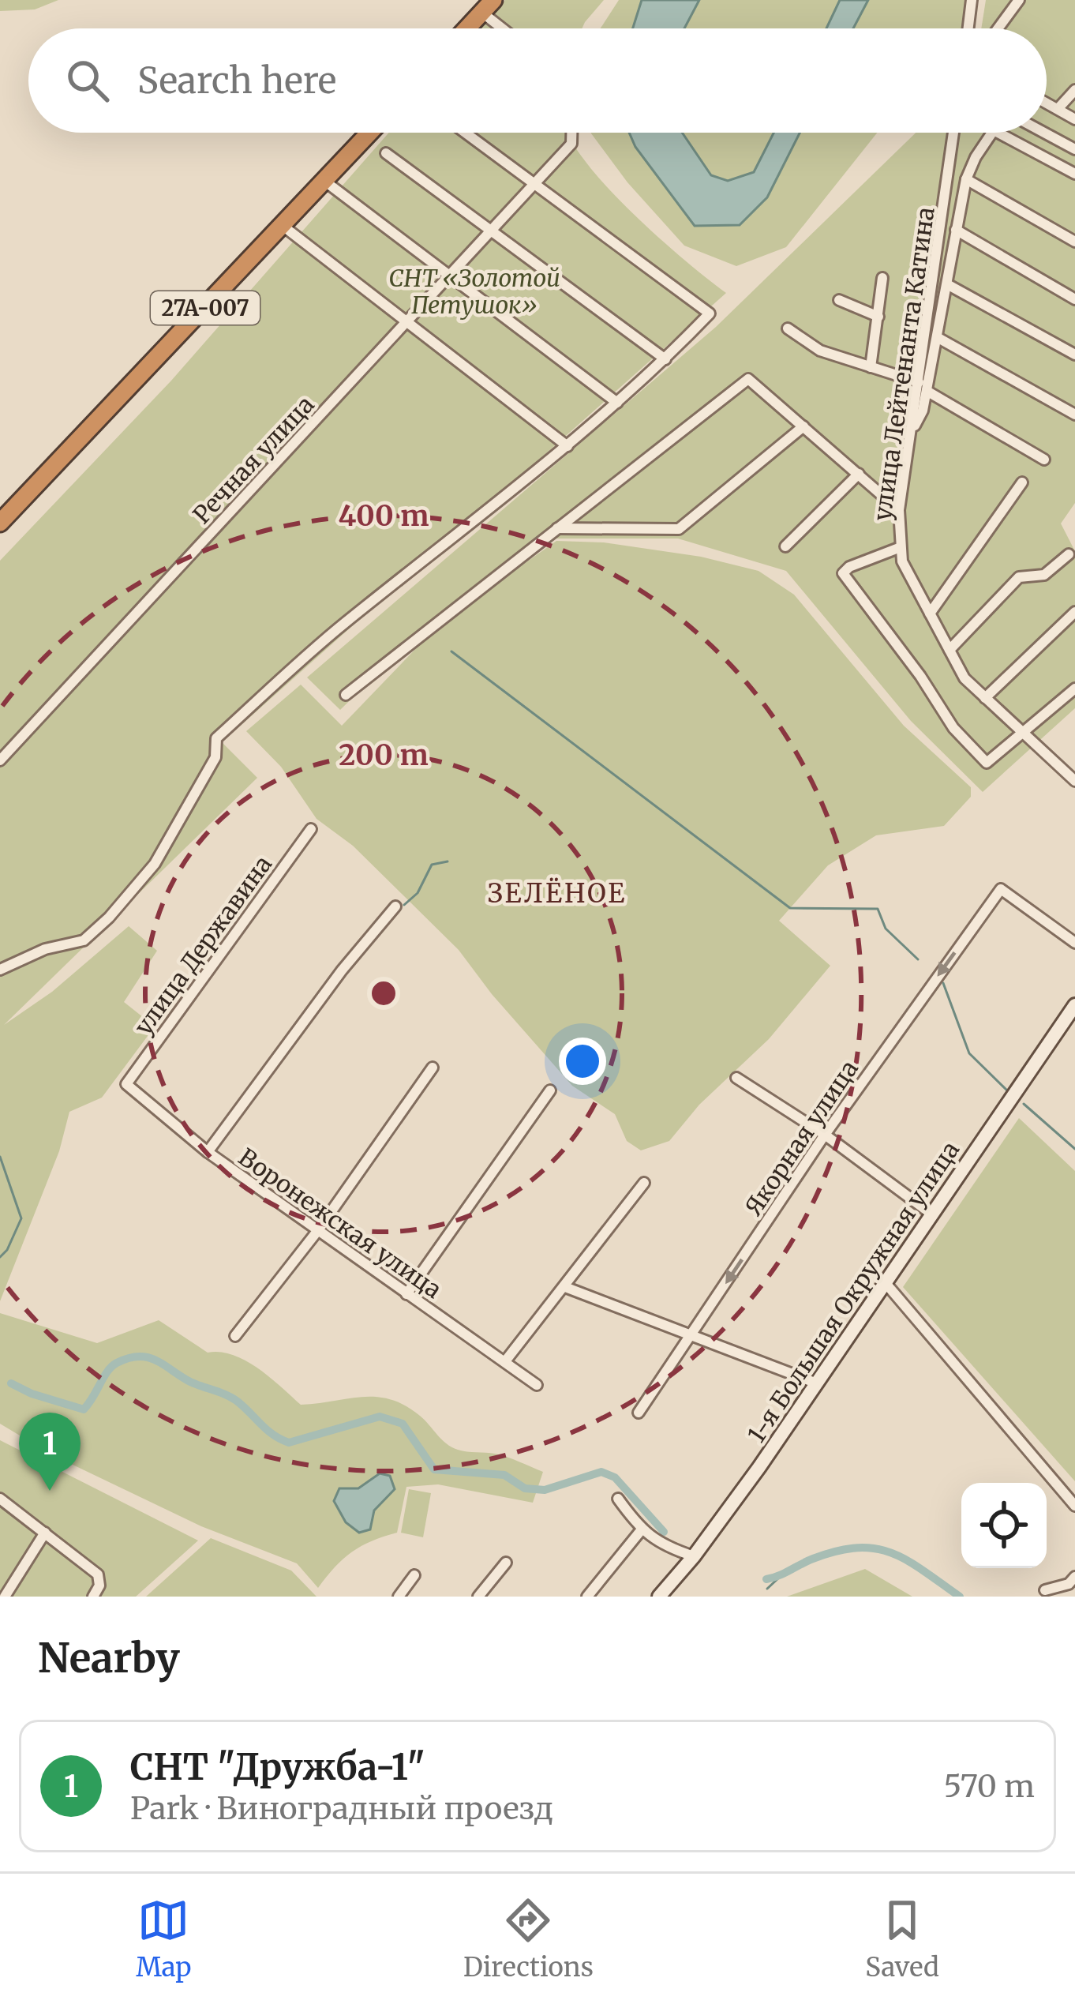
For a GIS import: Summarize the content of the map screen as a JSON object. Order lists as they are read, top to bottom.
{
  "streets": {
    "highway": ["27А-007"],
    "street": [
      "улица Лейтенанта Катина",
      "Речная улица",
      "улица Державина",
      "Якорная улица",
      "Воронежская улица",
      "1-я Большая Окружная улица"
    ]
  },
  "crossings": [
    ["улица Державина", "Воронежская улица"]
  ],
  "one_way": ["Якорная улица"],
  "districts": ["ЗЕЛЁНОЕ"],
  "parks": ["СНТ «Золотой Петушок»"],
  "page": {
    "search": "Search here",
    "pins": "1",
    "heading": "Nearby",
    "list": [
      {
        "mark": "1",
        "name": "СНТ \"Дружба-1\"",
        "note": "Park · Виноградный проезд",
        "value": "570 m"
      }
    ],
    "nav": ["Map", "Directions", "Saved"]
  },
  "rings": ["400 m", "200 m"]
}
